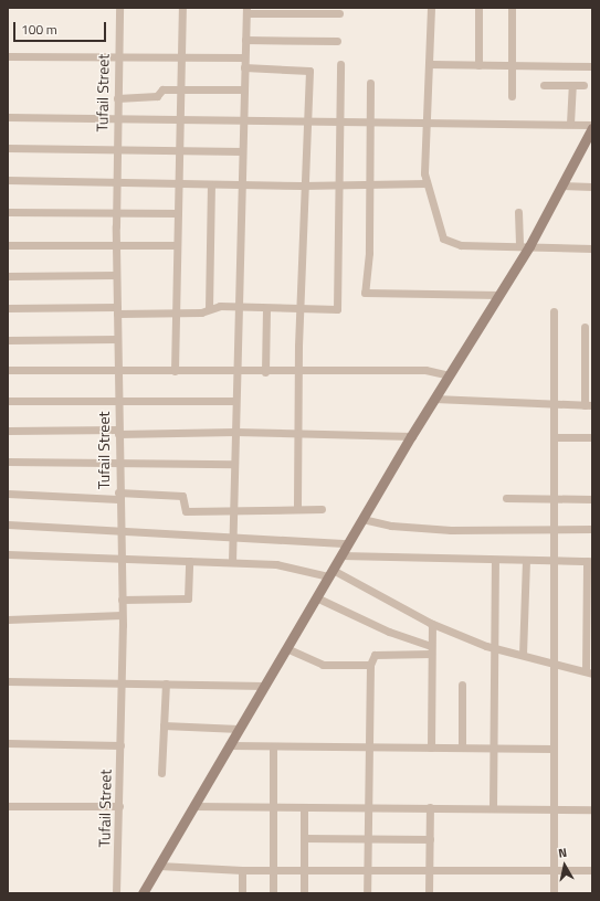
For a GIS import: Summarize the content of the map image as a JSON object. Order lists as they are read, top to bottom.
{
  "streets": {
    "street": ["Tufail Street"]
  },
  "scale_bar": "100 m",
  "north": "top"
}
